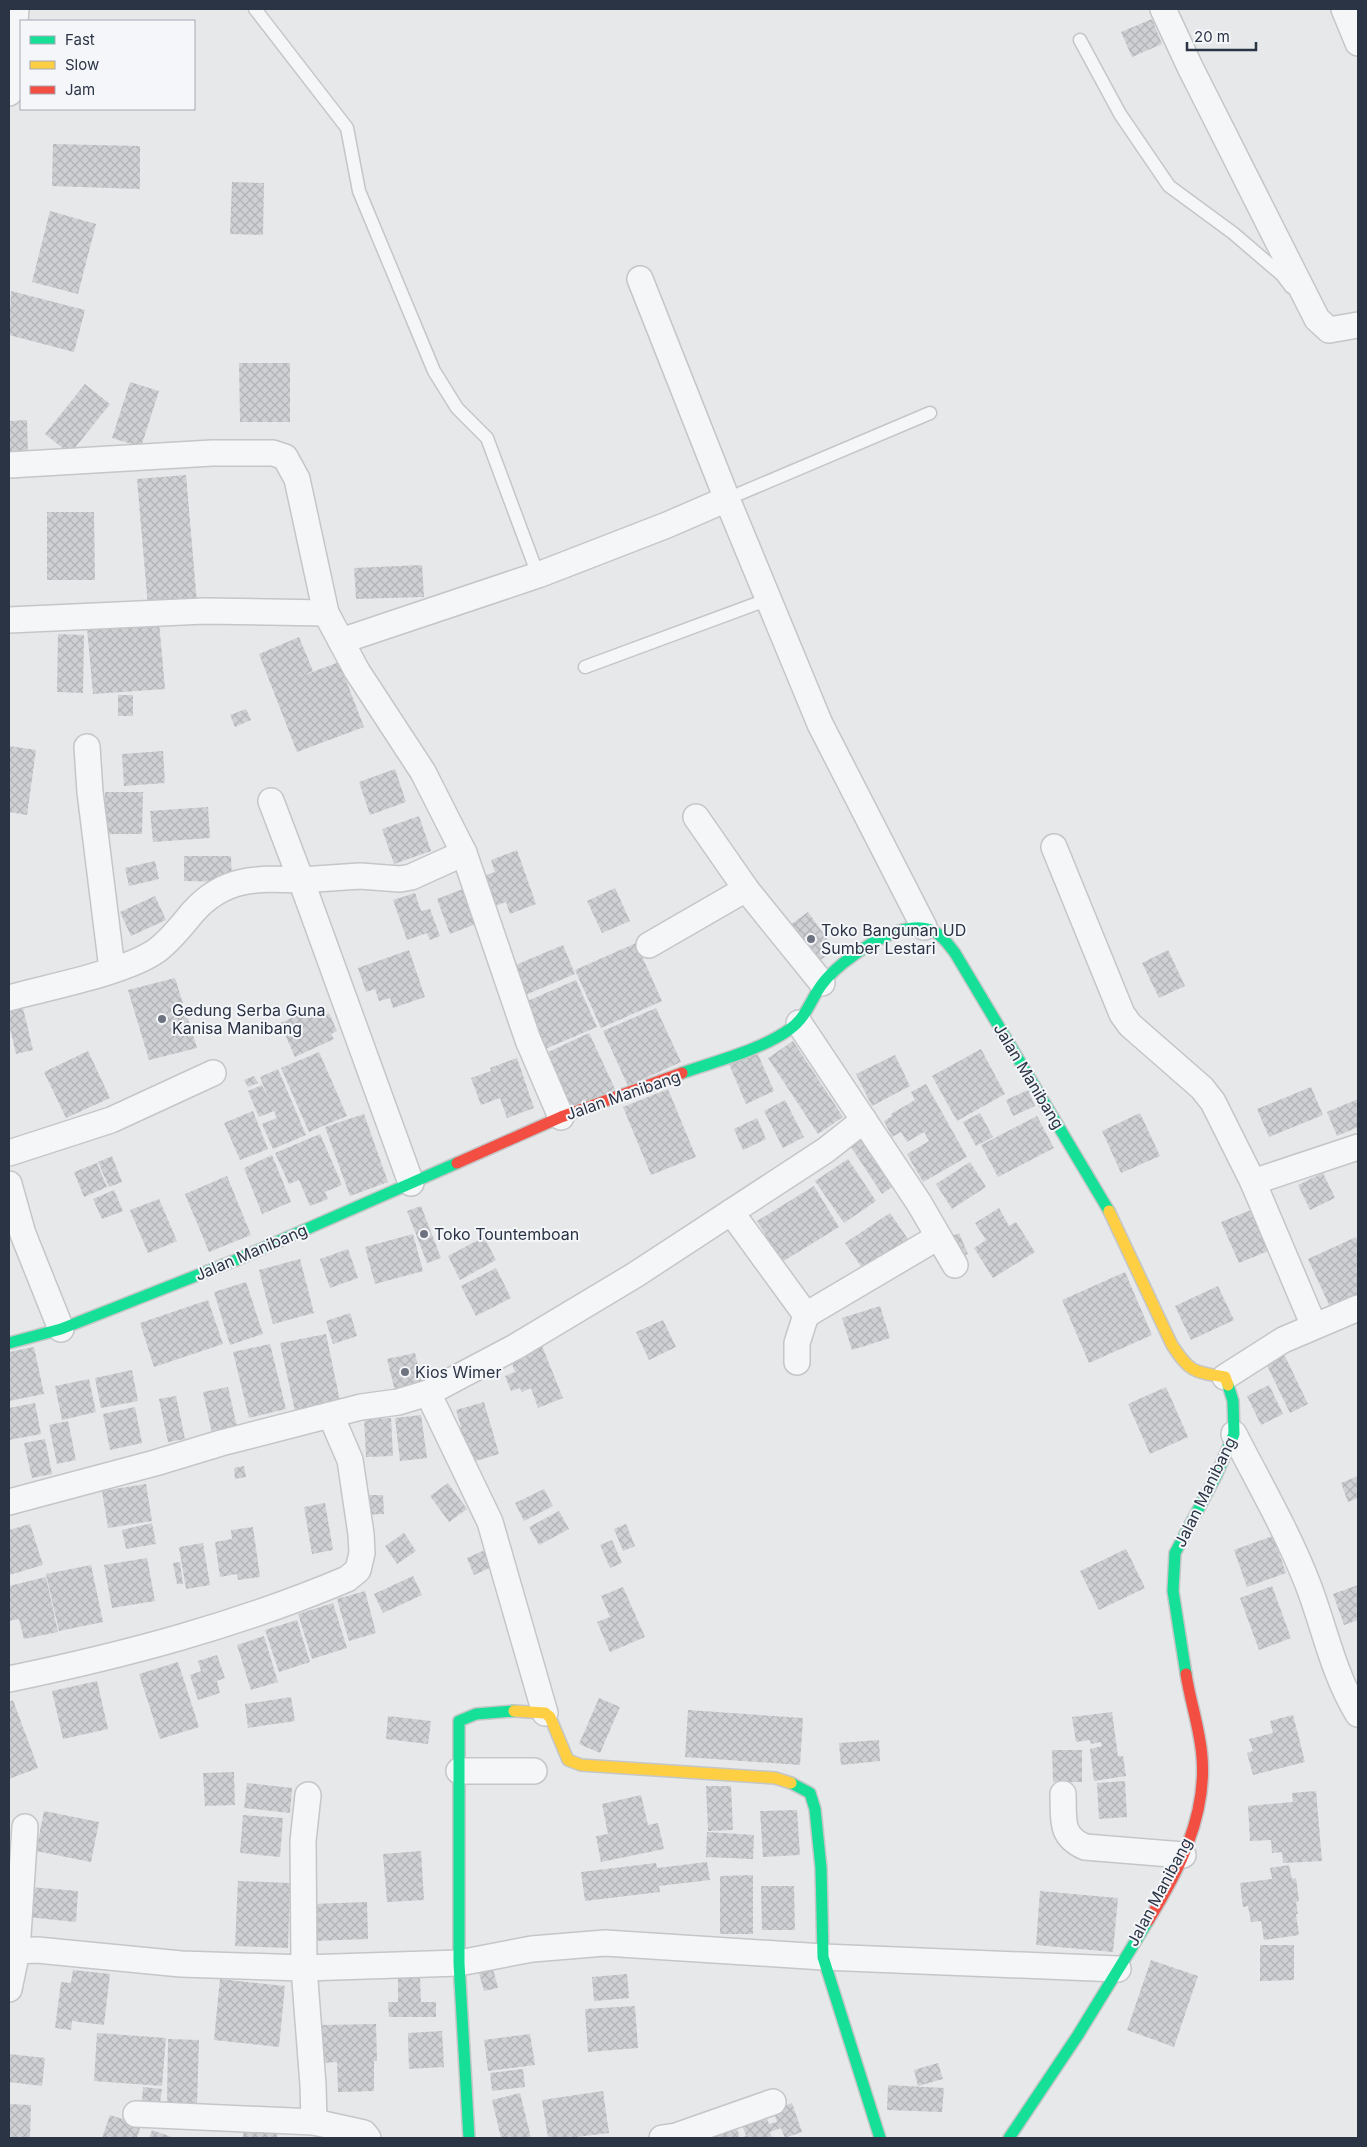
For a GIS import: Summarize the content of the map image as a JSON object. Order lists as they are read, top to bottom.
{
  "streets": {
    "street": ["Jalan Manibang"]
  },
  "places": [
    "Toko Bangunan UD Sumber Lestari",
    "Gedung Serba Guna Kanisa Manibang",
    "Toko Tountemboan",
    "Kios Wimer"
  ],
  "legend": ["Fast", "Slow", "Jam"],
  "scale_bar": "20 m"
}
